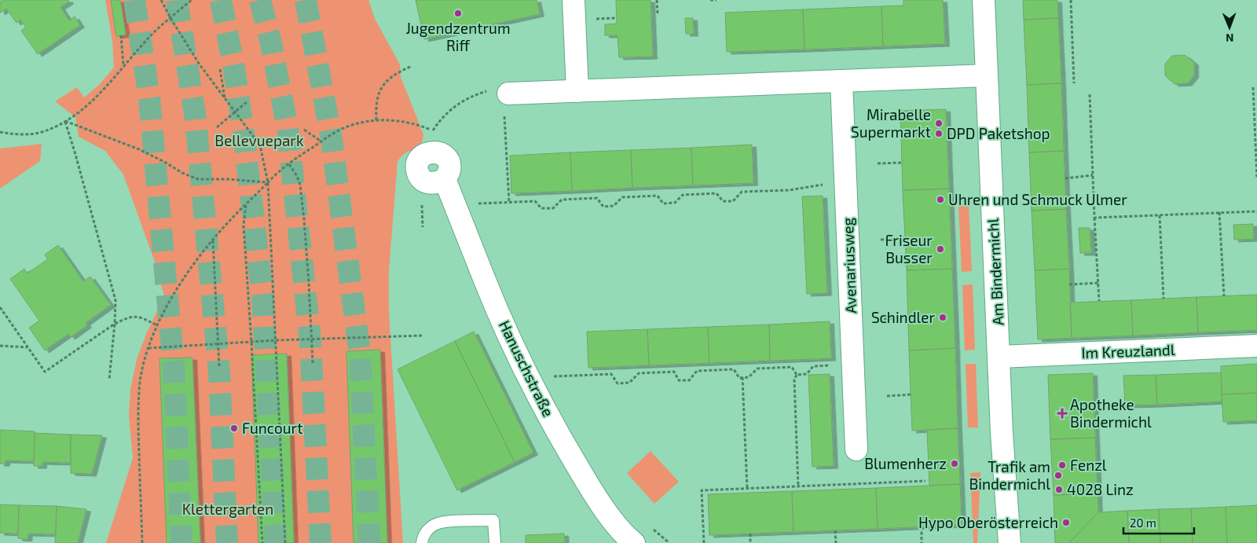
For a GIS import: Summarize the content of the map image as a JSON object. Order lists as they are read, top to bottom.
{
  "streets": {
    "street": [
      "Avenariusweg",
      "Am Bindermichl",
      "Im Kreuzlandl",
      "Hanuschstraße"
    ]
  },
  "crossings": [
    ["Am Bindermichl", "Im Kreuzlandl"]
  ],
  "parks": ["Bellevuepark", "Klettergarten"],
  "places": {
    "other": [
      "Jugendzentrum Riff",
      "Mirabelle Supermarkt",
      "DPD Paketshop",
      "Uhren und Schmuck Ulmer",
      "Friseur Busser",
      "Schindler",
      "Funcourt",
      "Blumenherz",
      "Fenzl",
      "Trafik am Bindermichl",
      "4028 Linz",
      "Hypo Oberösterreich"
    ],
    "health": ["Apotheke Bindermichl"]
  },
  "scale_bar": "20 m",
  "north": "bottom"
}
